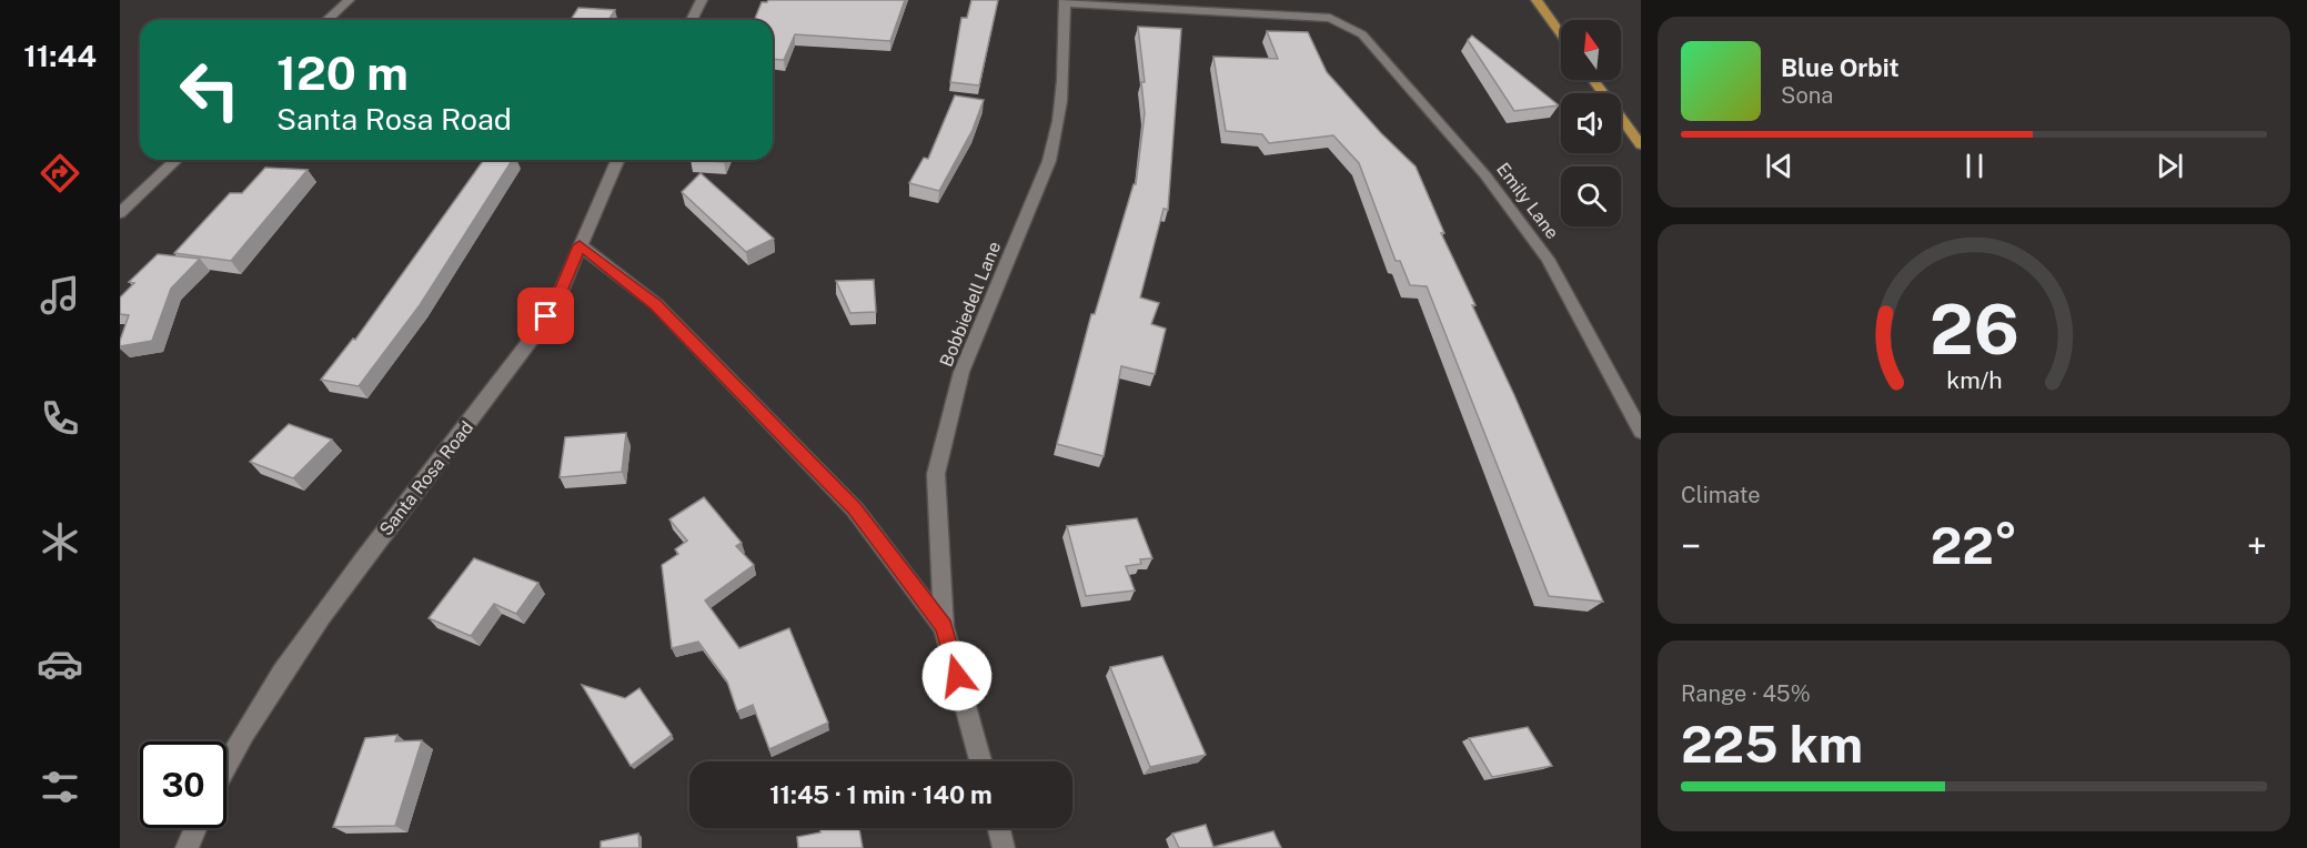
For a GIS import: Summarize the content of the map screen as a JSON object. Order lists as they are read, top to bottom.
{
  "streets": {
    "street": ["Emily Lane", "Bobbiedell Lane", "Santa Rosa Road"]
  },
  "crossings": [
    ["Emily Lane", "Bobbiedell Lane"]
  ],
  "north": "top",
  "page": {
    "tabs": "11:44",
    "turn": ["120 m", "Santa Rosa Road"],
    "song": ["Blue Orbit", "Sona"],
    "tile": [
      "Climate",
      ["Range · 45%", "225 km"]
    ],
    "heat": ["−", "22°", "+"],
    "limit": "30",
    "trip": "11:45 · 1 min · 140 m",
    "gauge": ["26", "km/h"]
  }
}
